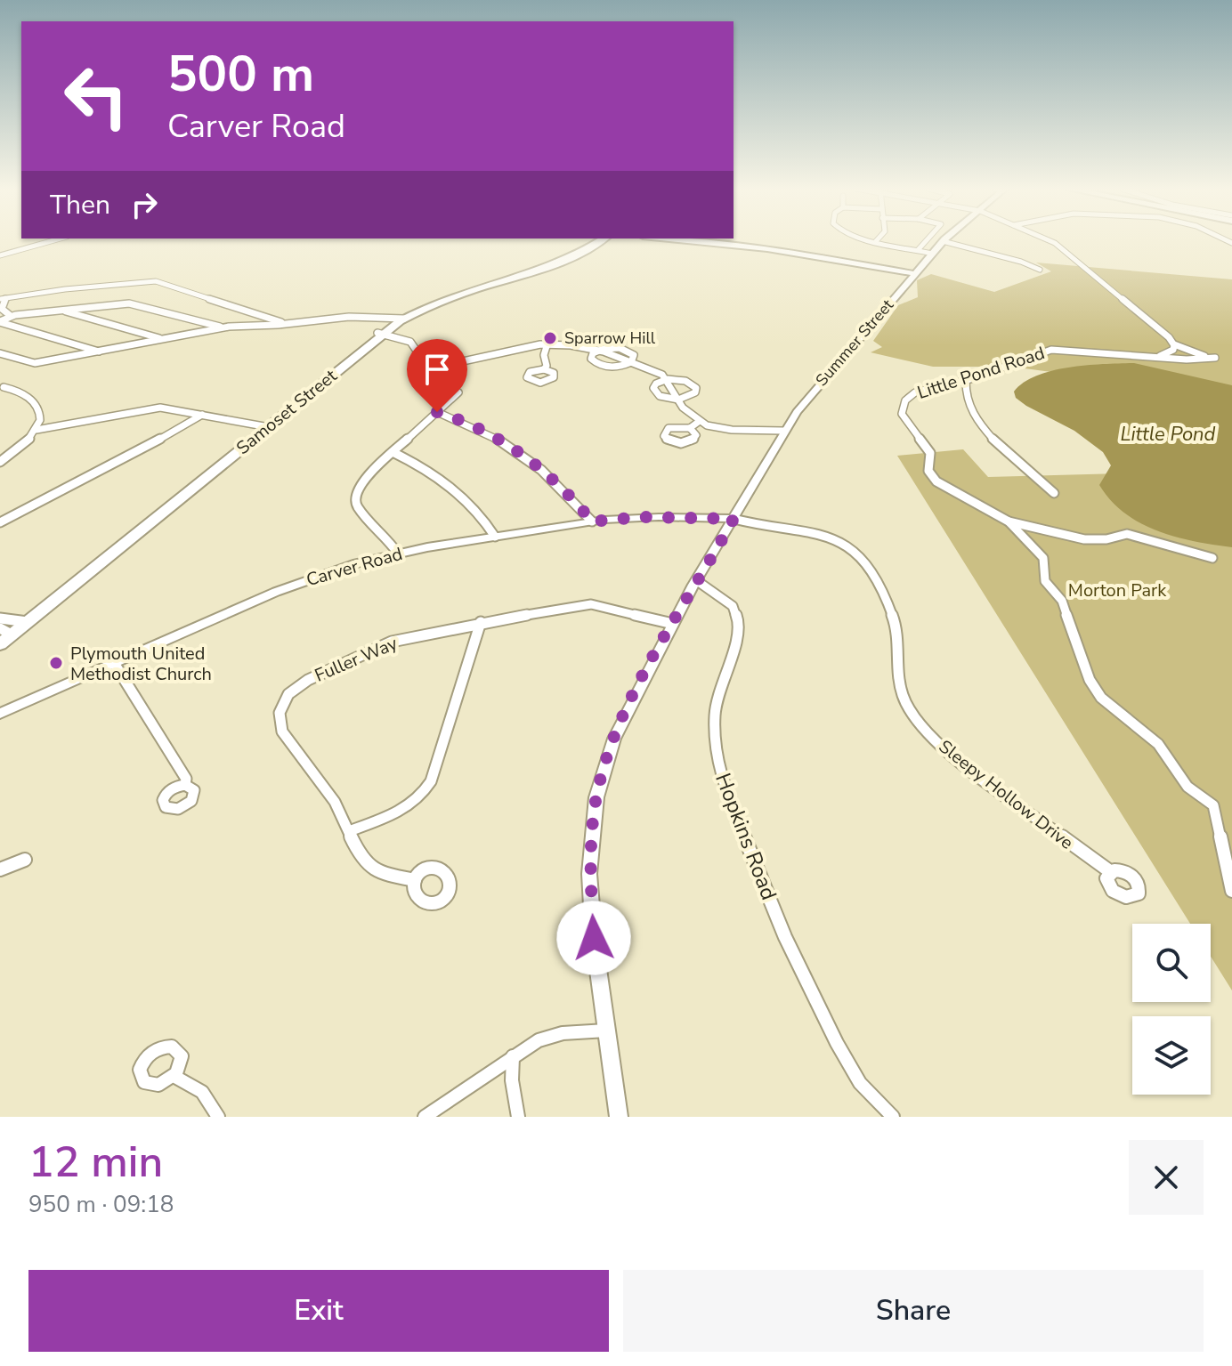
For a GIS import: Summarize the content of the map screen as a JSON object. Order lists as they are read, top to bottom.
{
  "streets": {
    "highway": ["Samoset Street"],
    "main road": ["Summer Street", "Carver Road"],
    "street": [
      "Little Pond Road",
      "Fuller Way",
      "Sleepy Hollow Drive",
      "Hopkins Road"
    ]
  },
  "crossings": [
    ["Summer Street", "Carver Road"],
    ["Summer Street", "Fuller Way"],
    ["Summer Street", "Sleepy Hollow Drive"],
    ["Summer Street", "Hopkins Road"],
    ["Carver Road", "Sleepy Hollow Drive"]
  ],
  "water": ["Little Pond"],
  "parks": ["Morton Park"],
  "places": ["Sparrow Hill", "Plymouth United Methodist Church"],
  "page": {
    "turn": ["500 m", "Carver Road"],
    "then": "Then",
    "heading": ["12 min", "950 m · 09:18"],
    "buttons": ["Exit", "Share"]
  }
}
